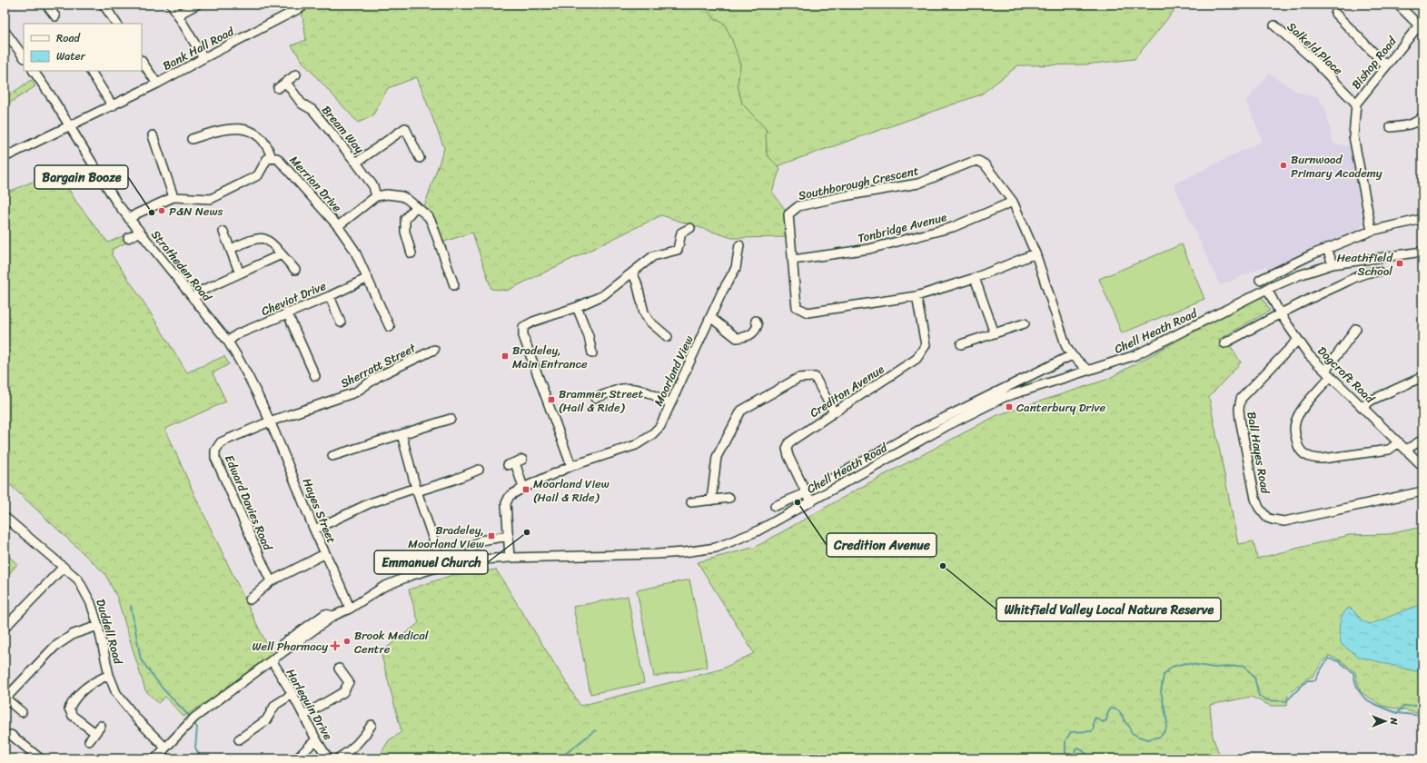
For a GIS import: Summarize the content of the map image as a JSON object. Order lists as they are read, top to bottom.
{
  "streets": {
    "street": [
      "Bank Hall Road",
      "Salkeld Place",
      "Bishop Road",
      "Bream Way",
      "Southborough Crescent",
      "Merrion Drive",
      "Tonbridge Avenue",
      "Stratheden Road",
      "Cheviot Drive",
      "Chell Heath Road",
      "Sherratt Street",
      "Moorland View",
      "Dogcroft Road",
      "Crediton Avenue",
      "Ball Hayes Road",
      "Edward Davies Road",
      "Hayes Street",
      "Duddell Road",
      "Harlequin Drive"
    ]
  },
  "crossings": [
    ["Bank Hall Road", "Stratheden Road"],
    ["Salkeld Place", "Bishop Road"],
    ["Southborough Crescent", "Tonbridge Avenue"],
    ["Southborough Crescent", "Crediton Avenue"],
    ["Merrion Drive", "Cheviot Drive"],
    ["Stratheden Road", "Cheviot Drive"],
    ["Stratheden Road", "Sherratt Street"],
    ["Stratheden Road", "Edward Davies Road"],
    ["Stratheden Road", "Hayes Street"],
    ["Chell Heath Road", "Moorland View"],
    ["Chell Heath Road", "Dogcroft Road"],
    ["Chell Heath Road", "Crediton Avenue"],
    ["Chell Heath Road", "Hayes Street"],
    ["Chell Heath Road", "Duddell Road"],
    ["Chell Heath Road", "Harlequin Drive"],
    ["Sherratt Street", "Edward Davies Road"],
    ["Sherratt Street", "Hayes Street"],
    ["Dogcroft Road", "Ball Hayes Road"],
    ["Edward Davies Road", "Hayes Street"]
  ],
  "places": {
    "other": [
      "Burnwood Primary Academy",
      "P&N News",
      "Bargain Booze",
      "Credition Avenue",
      "Emmanuel Church",
      "Whitfield Valley Local Nature Reserve",
      "Brook Medical Centre"
    ],
    "transit": [
      "Heathfield School",
      "Bradeley, Main Entrance",
      "Brammer Street (Hail & Ride)",
      "Canterbury Drive",
      "Moorland View (Hail & Ride)",
      "Bradeley, Moorland View"
    ],
    "health": ["Well Pharmacy"]
  },
  "legend": ["Road", "Water"],
  "north": "right"
}
